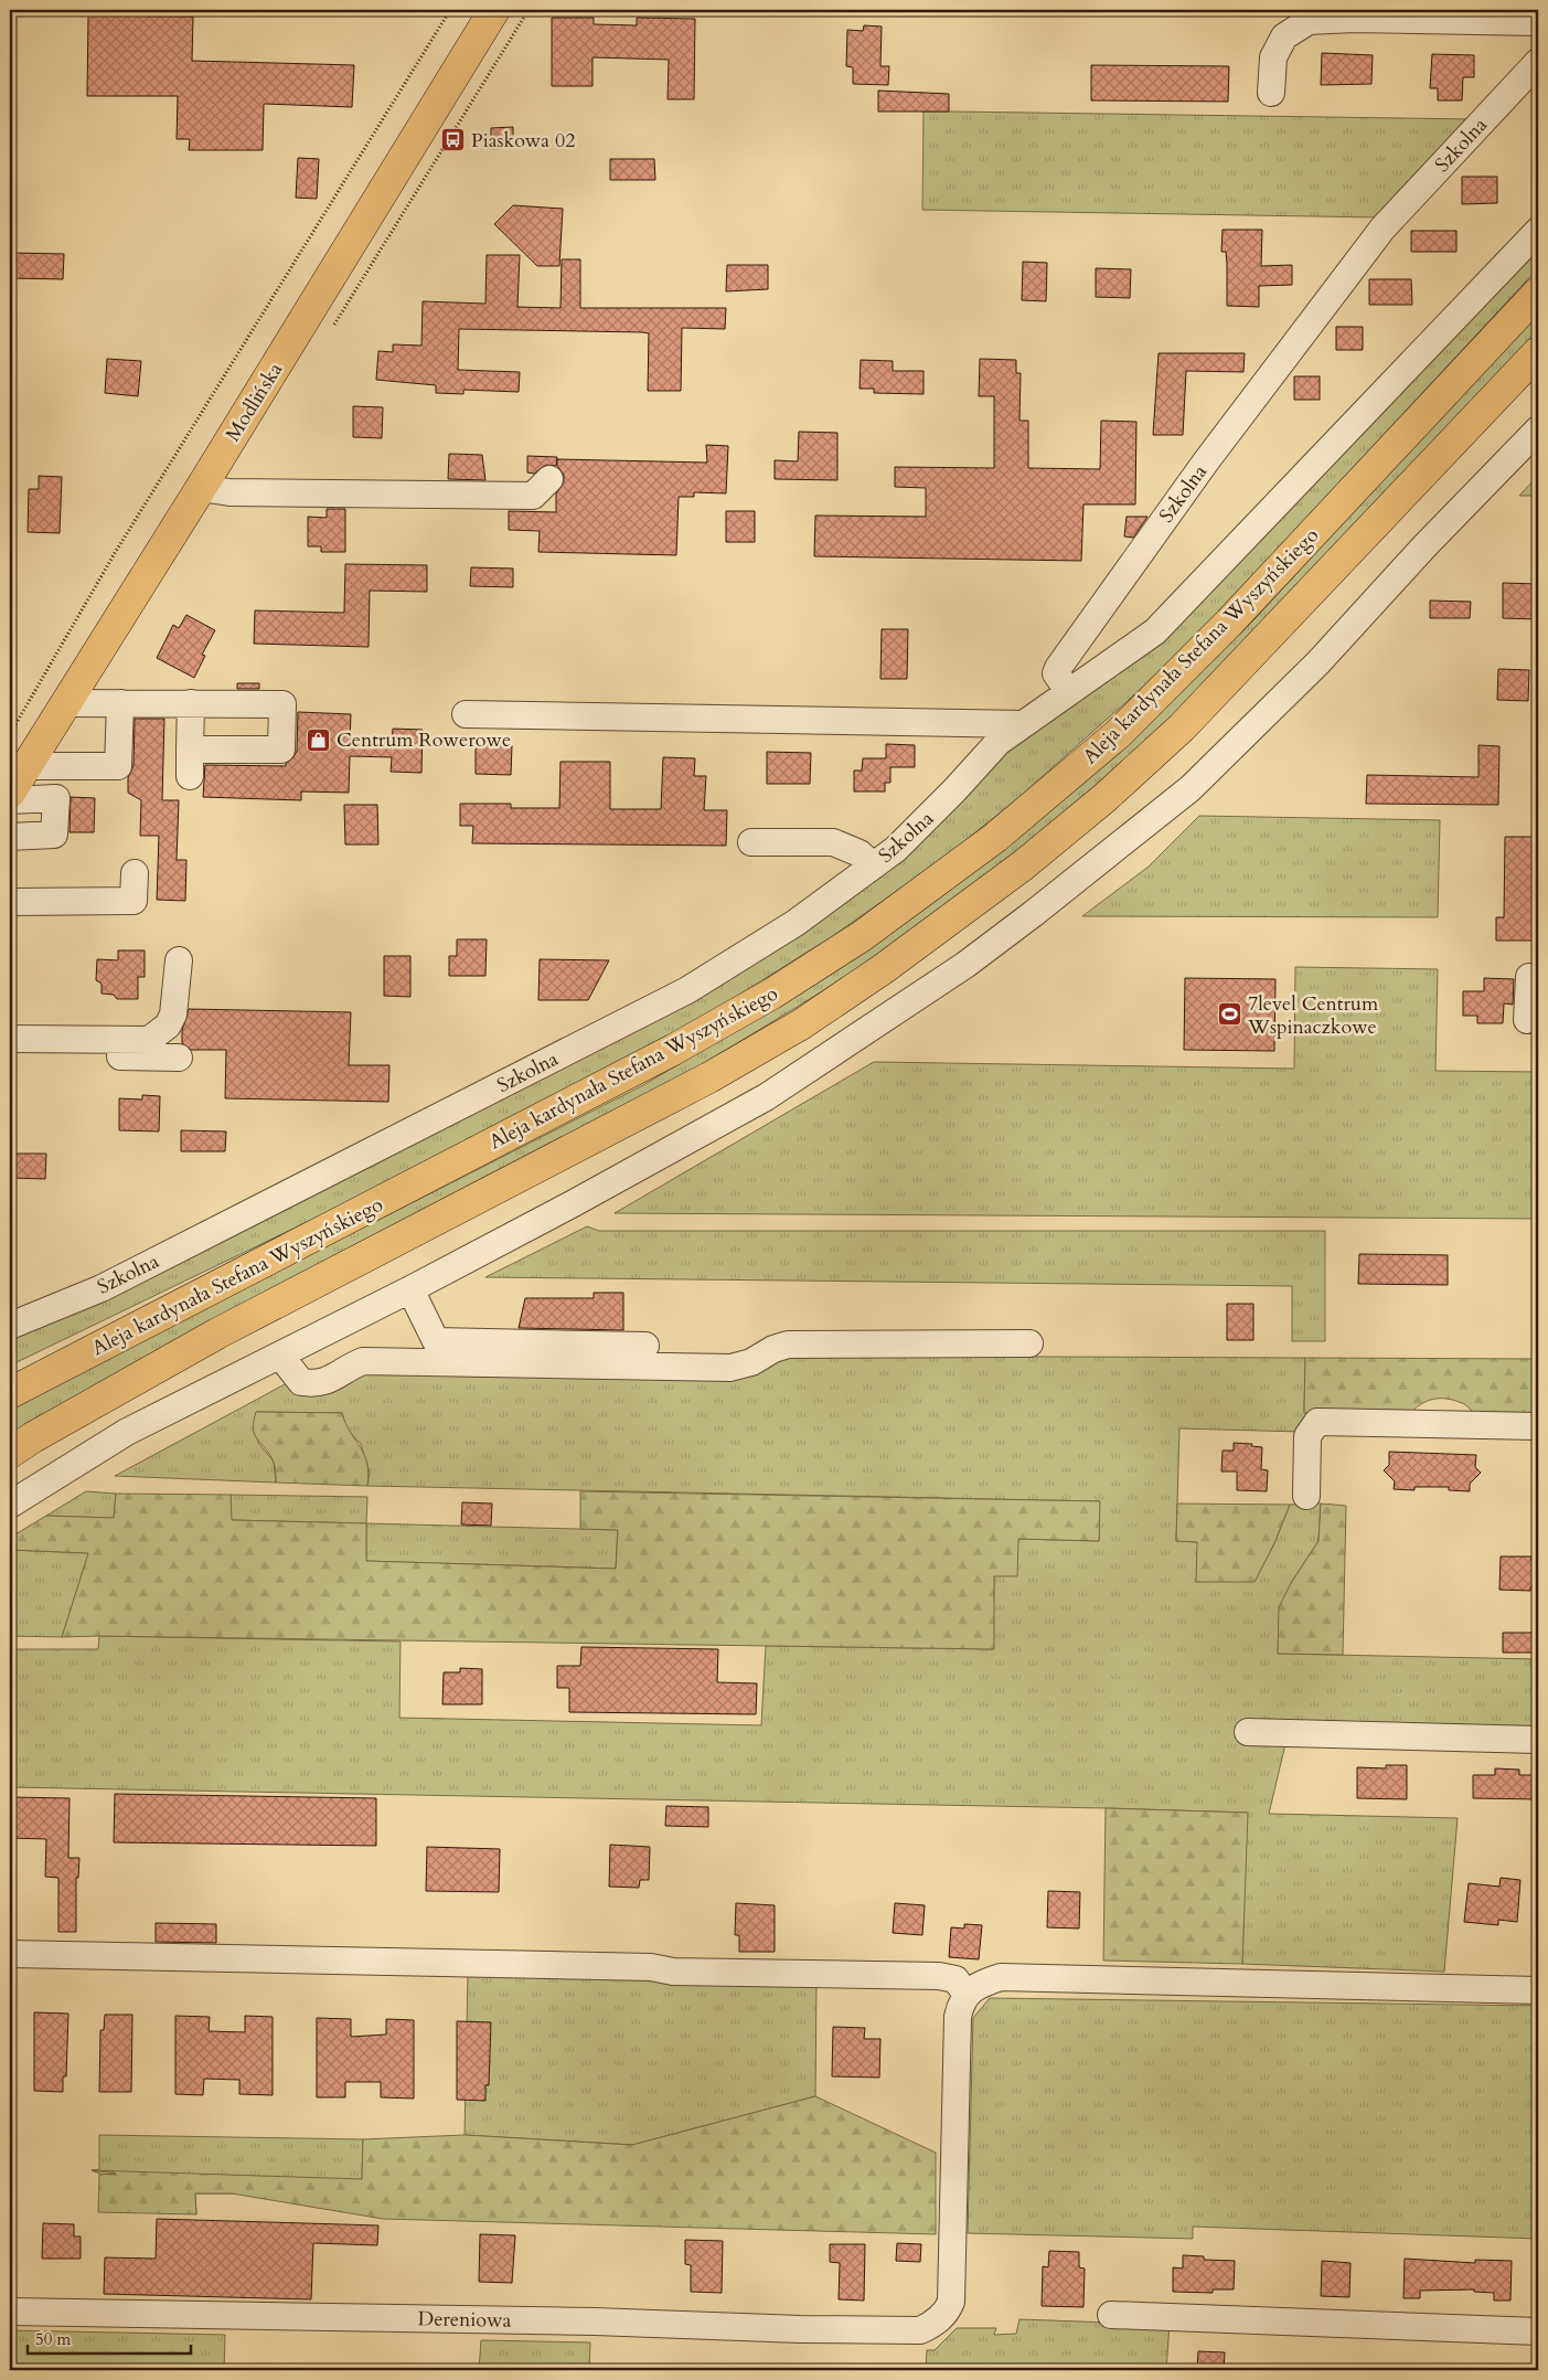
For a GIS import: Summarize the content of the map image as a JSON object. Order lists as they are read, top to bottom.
{
  "streets": {
    "main road": ["Modlińska", "Aleja kardynała Stefana Wyszyńskiego"],
    "street": ["Szkolna", "Dereniowa"]
  },
  "places": {
    "bus stop": ["Piaskowa 02"],
    "shop": ["Centrum Rowerowe"],
    "sports": ["7level Centrum Wspinaczkowe"]
  },
  "scale_bar": "50 m"
}
